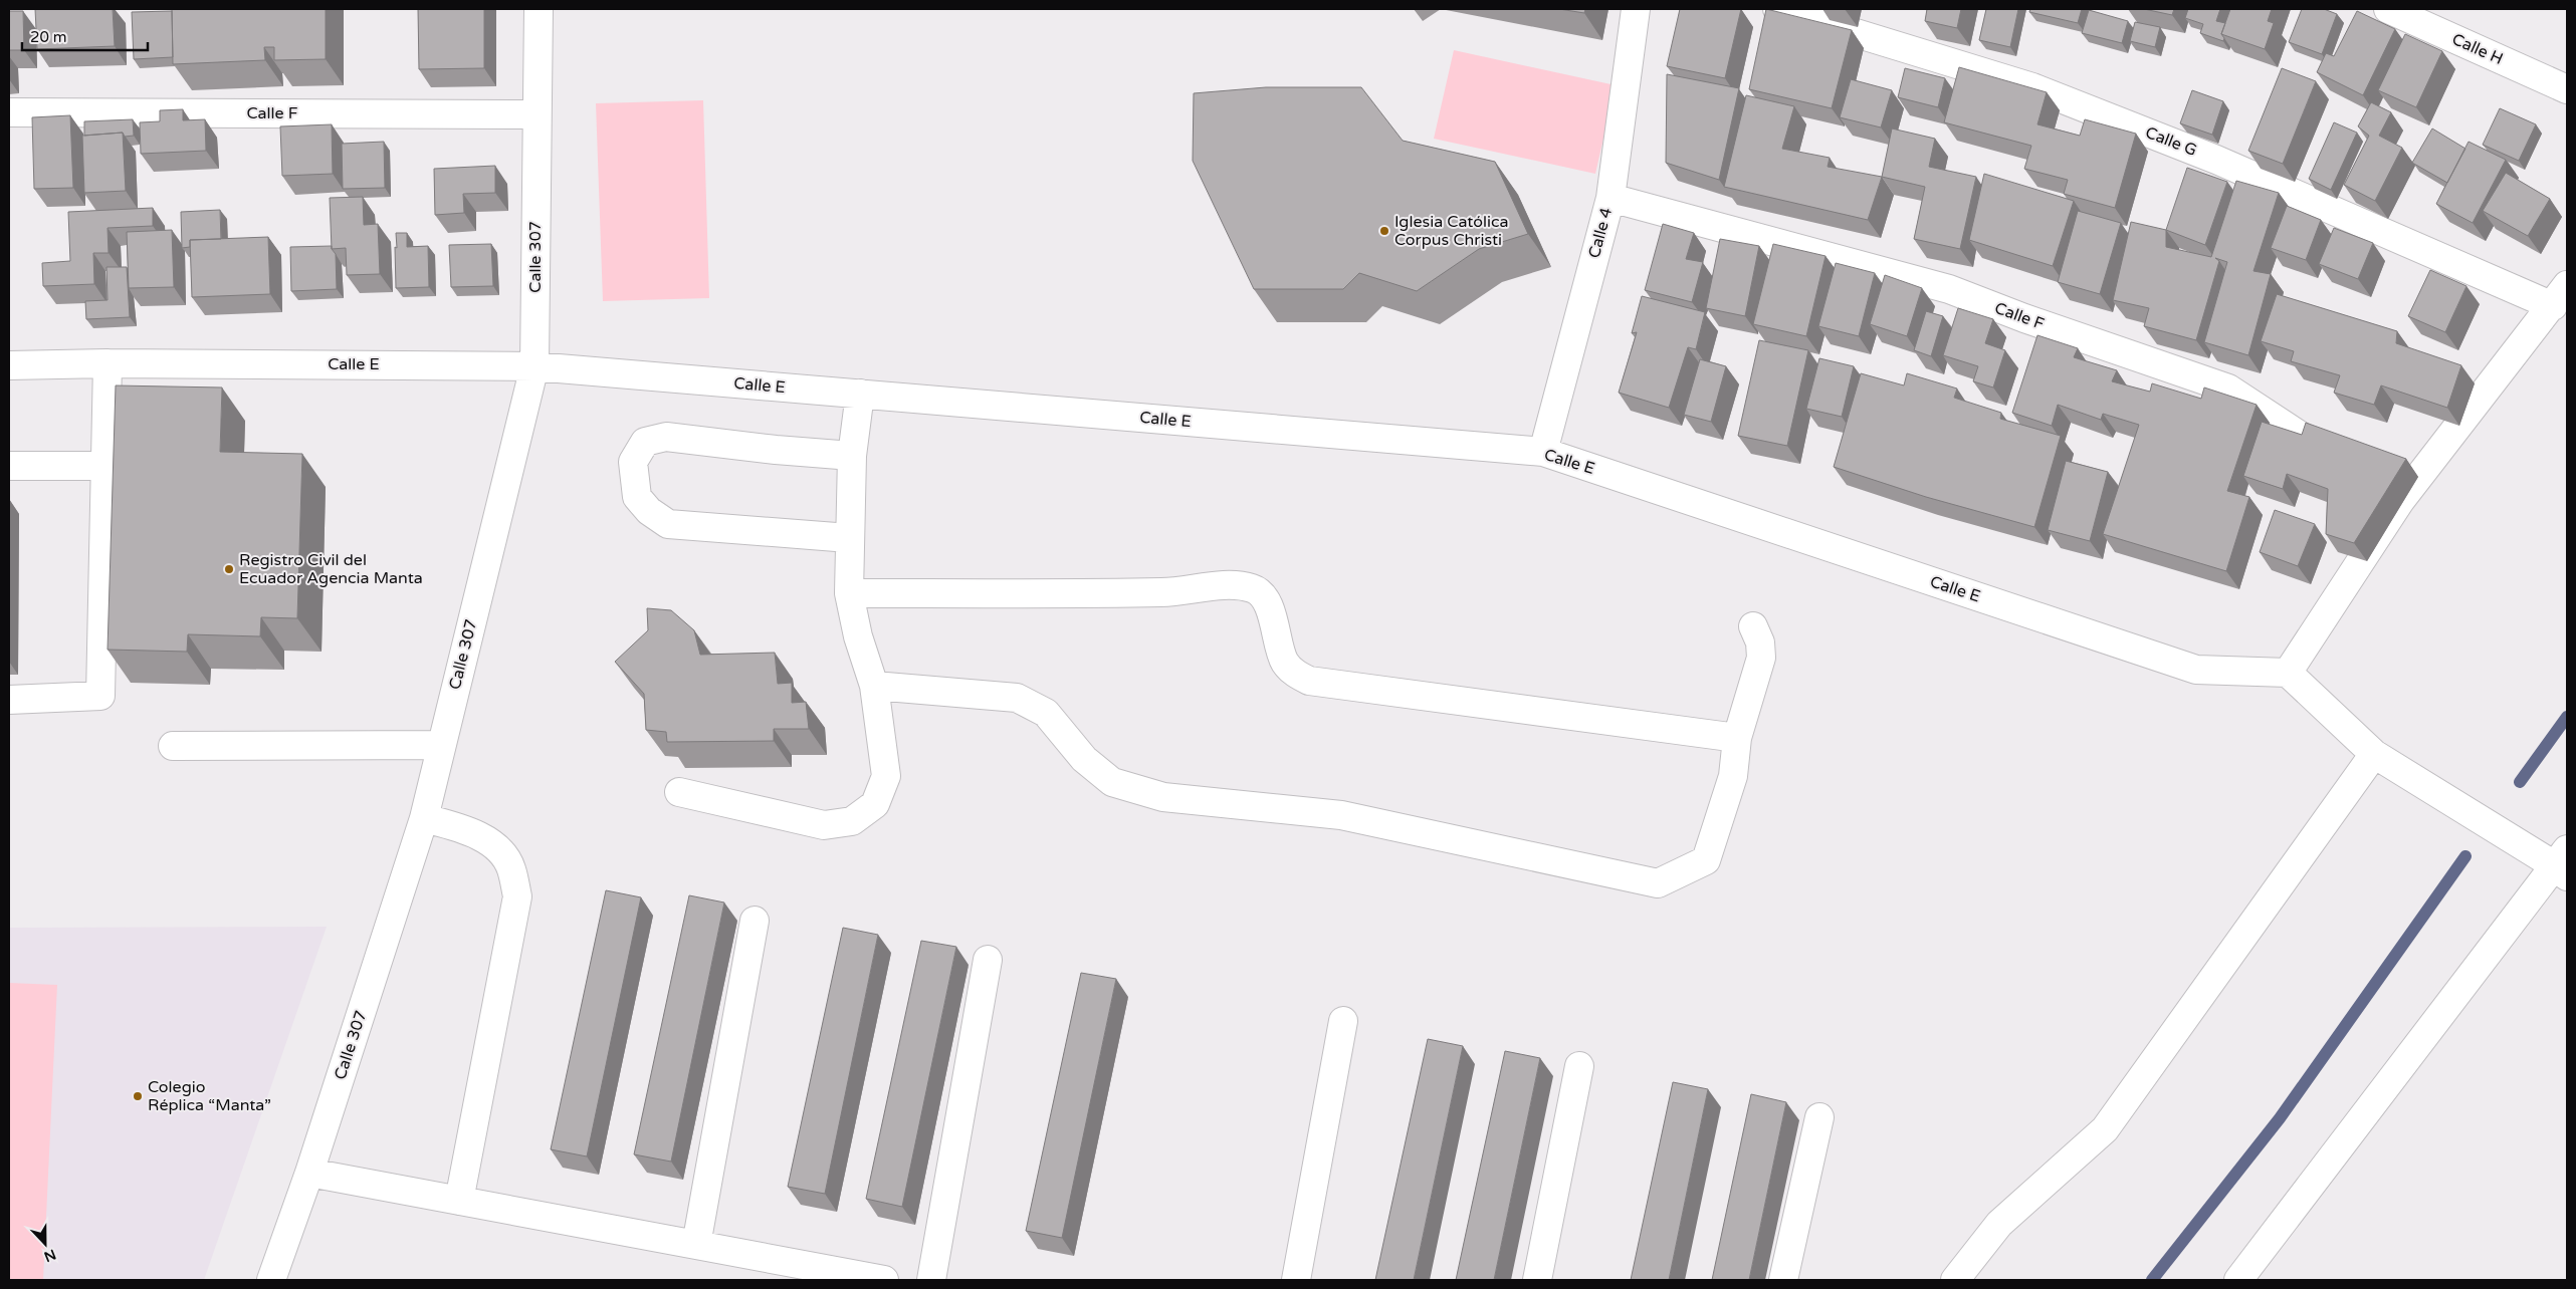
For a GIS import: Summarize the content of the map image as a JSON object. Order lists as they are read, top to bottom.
{
  "streets": {
    "street": [
      "Calle H",
      "Calle F",
      "Calle G",
      "Calle 4",
      "Calle 307",
      "Calle E"
    ]
  },
  "crossings": [
    ["Calle F", "Calle 4"],
    ["Calle F", "Calle 307"],
    ["Calle 4", "Calle E"],
    ["Calle 307", "Calle E"]
  ],
  "places": ["Iglesia Católica Corpus Christi", "Registro Civil del Ecuador Agencia Manta", "Colegio Réplica “Manta”"],
  "scale_bar": "20 m",
  "north": "bottom"
}
